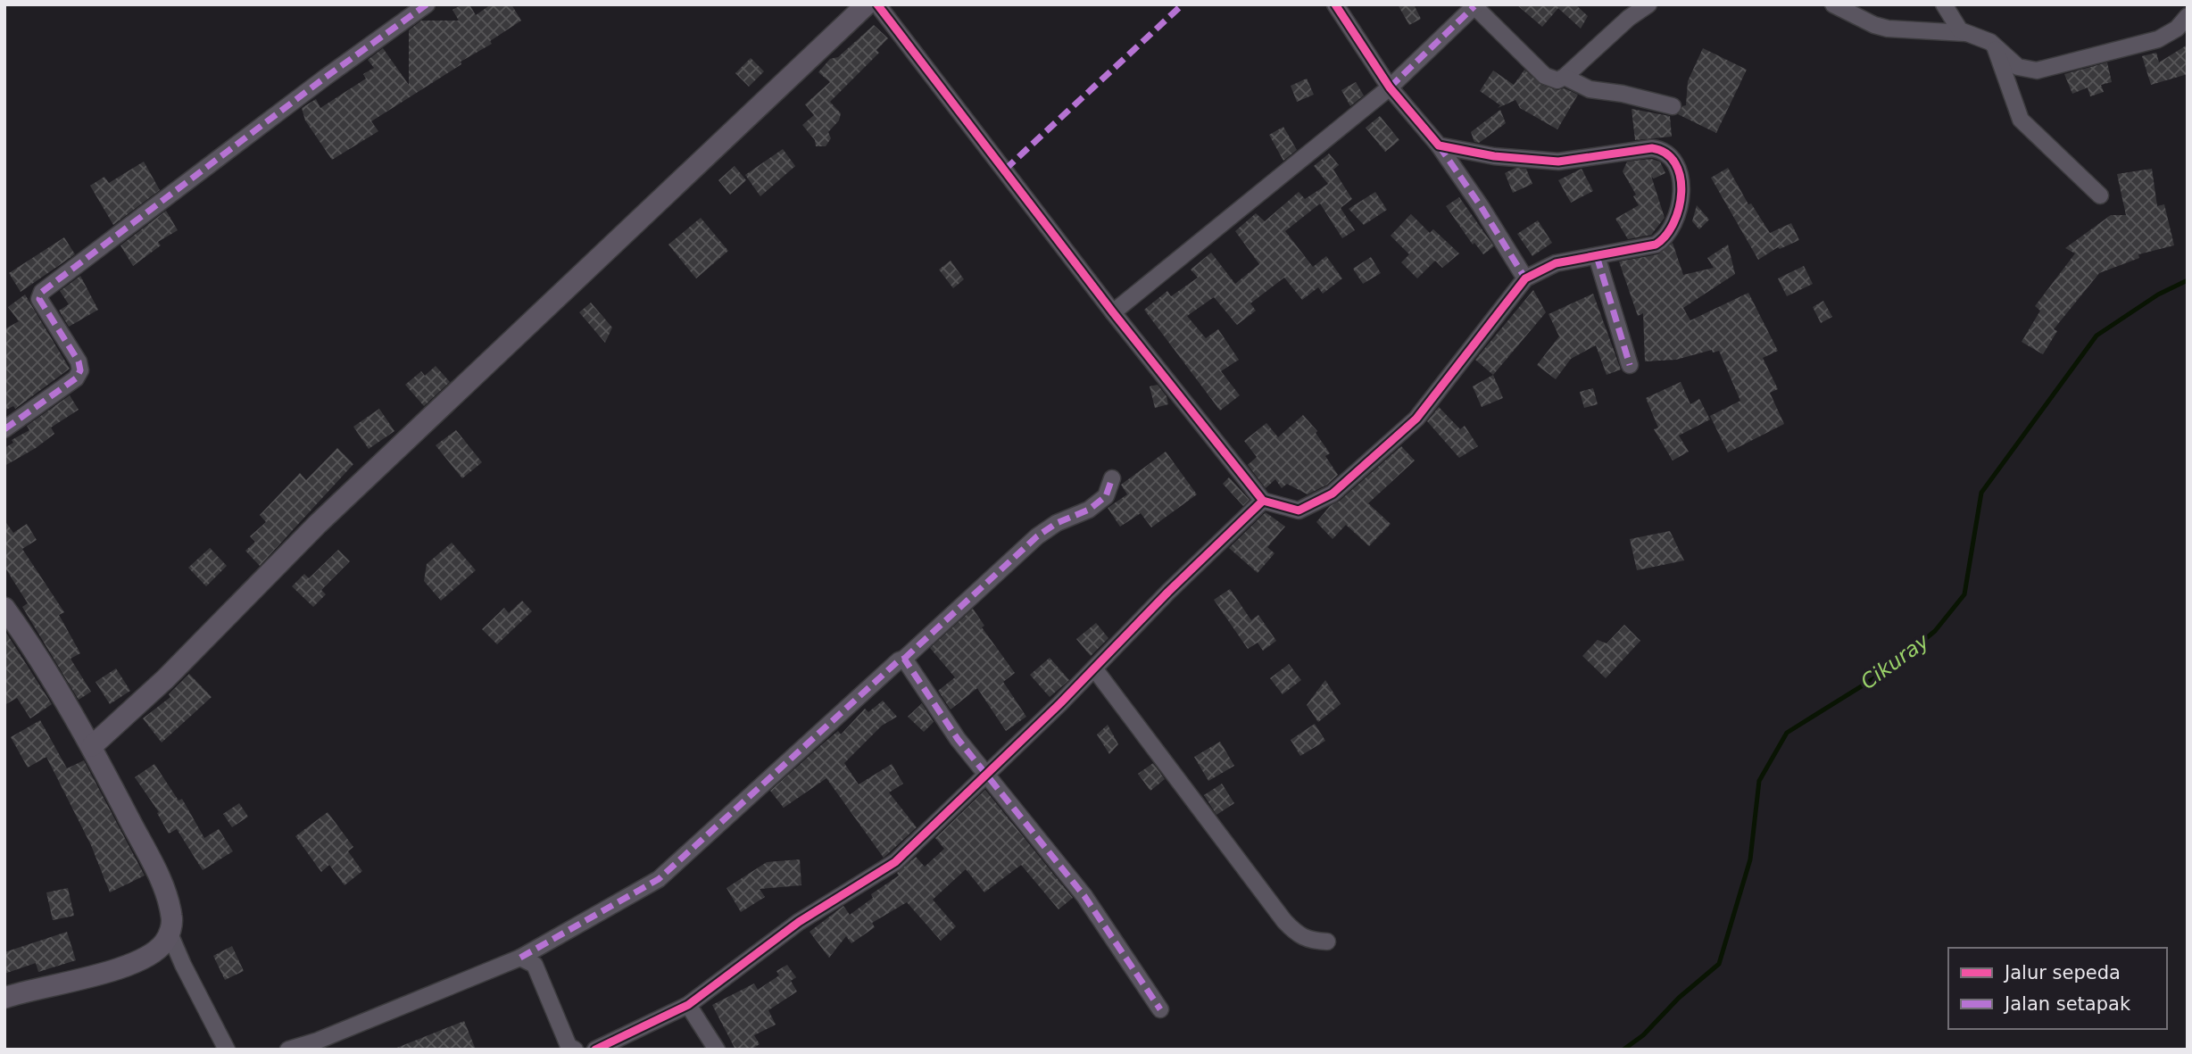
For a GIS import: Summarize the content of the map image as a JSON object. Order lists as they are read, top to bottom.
{
  "water": ["Cikuray"],
  "legend": ["Jalur sepeda", "Jalan setapak"]
}
